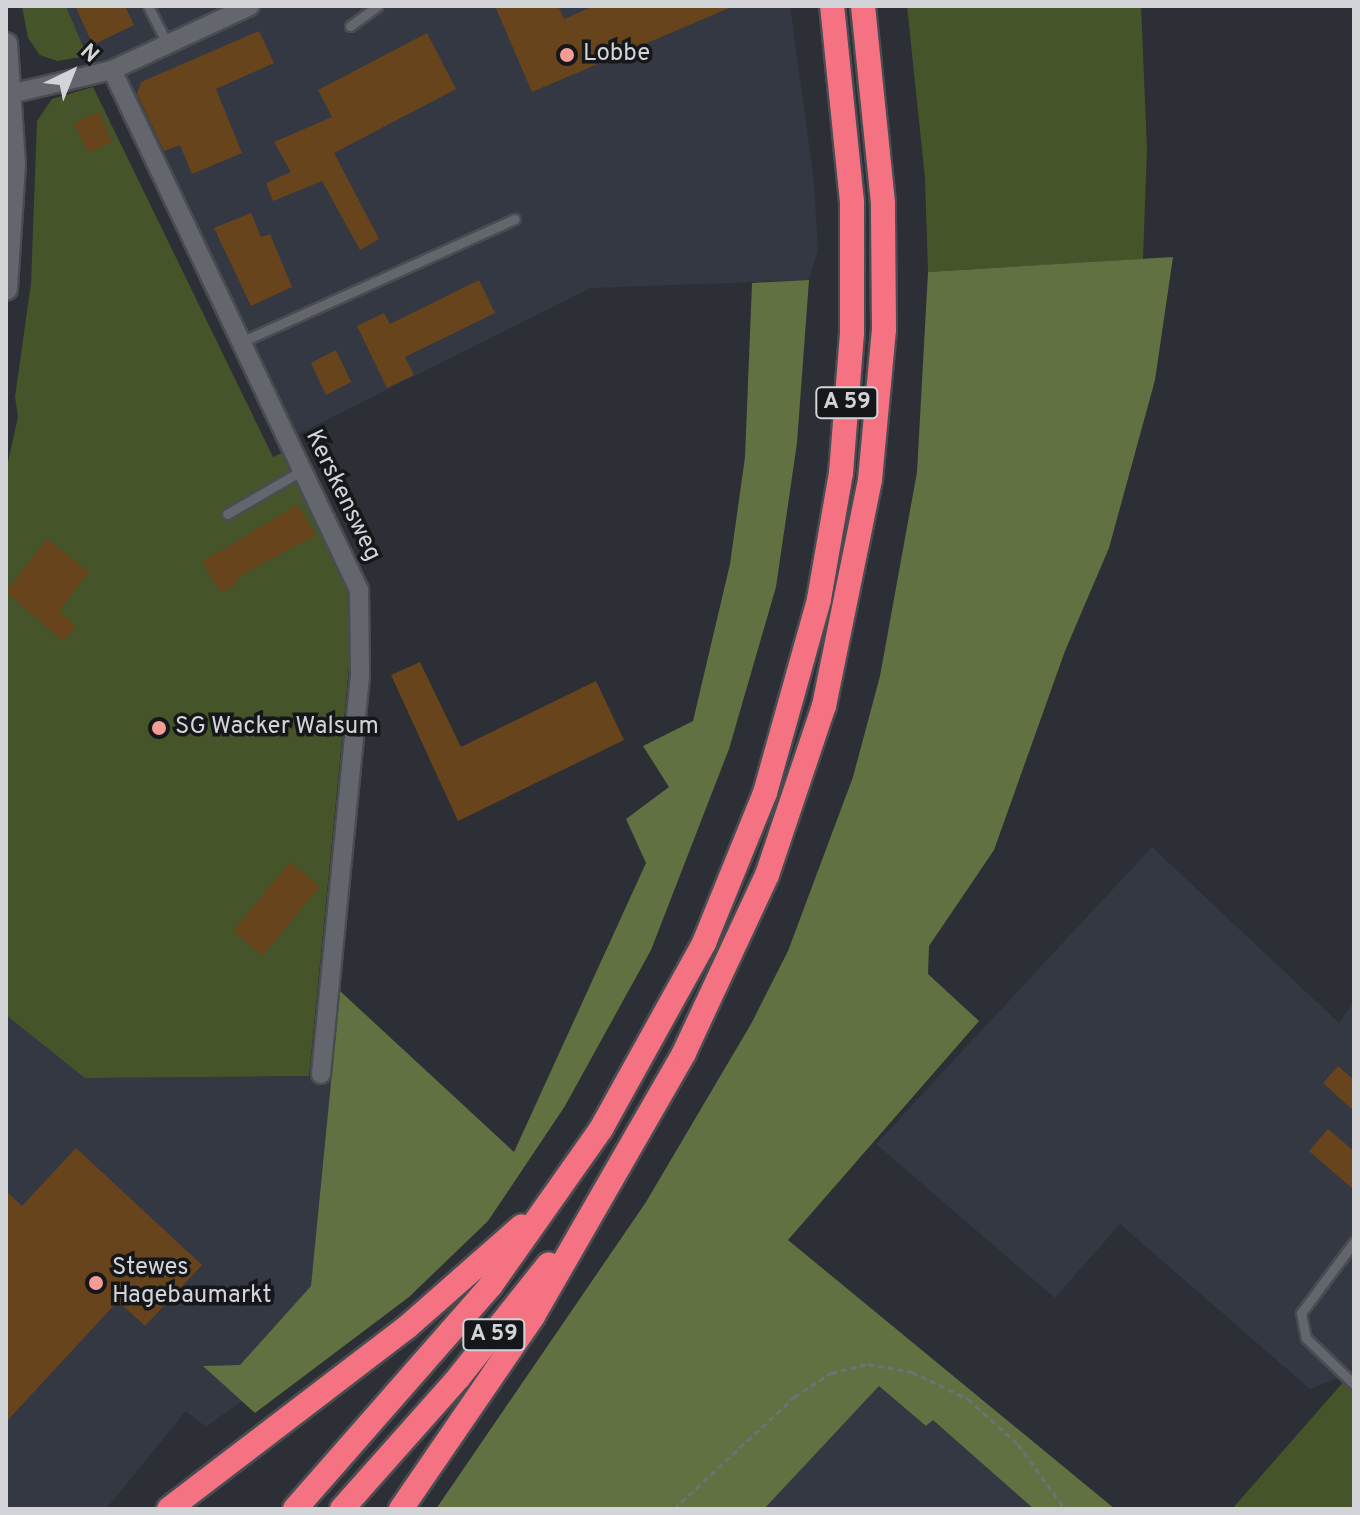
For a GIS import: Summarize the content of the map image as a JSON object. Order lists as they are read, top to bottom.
{
  "streets": {
    "highway": ["A 59"],
    "street": ["Kerskensweg"]
  },
  "places": ["Lobbe", "SG Wacker Walsum", "Stewes Hagebaumarkt"],
  "north": "top right"
}
